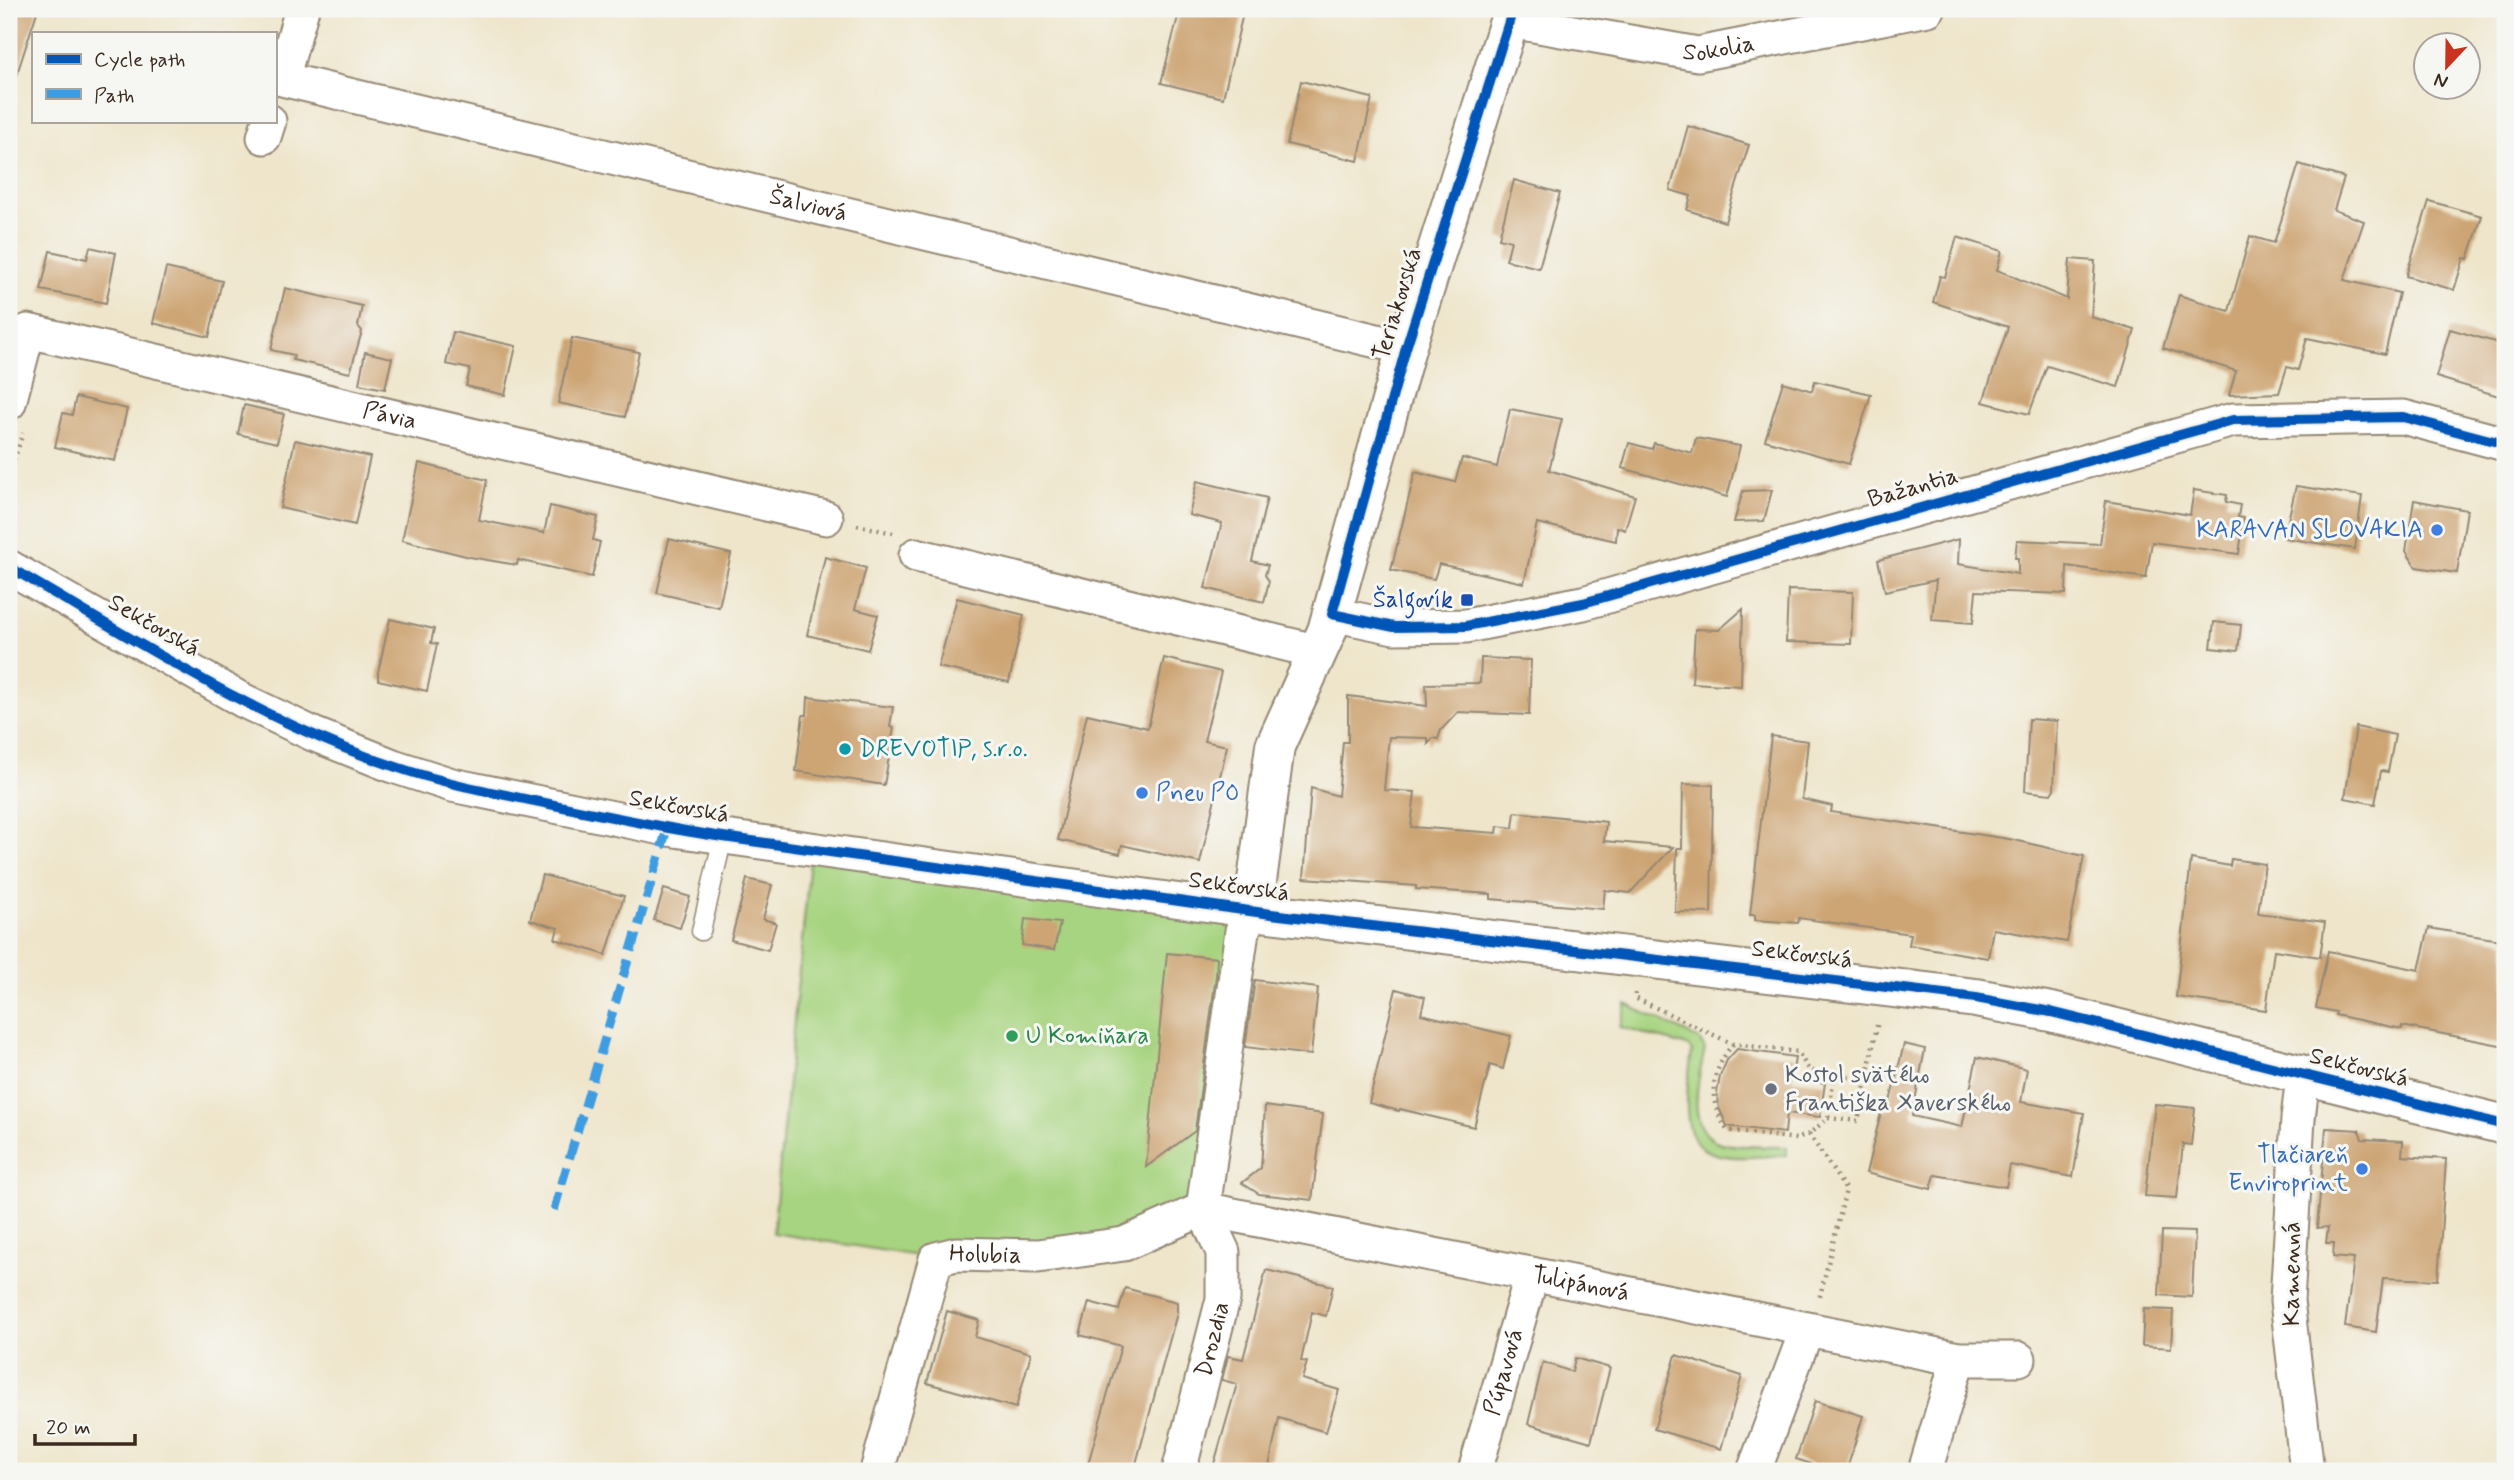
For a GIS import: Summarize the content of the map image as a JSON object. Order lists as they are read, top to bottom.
{
  "streets": {
    "street": [
      "Sokolia",
      "Šalviová",
      "Teriakovská",
      "Pávia",
      "Bažantia",
      "Sekčovská",
      "Holubia",
      "Kamenná",
      "Tulipánová",
      "Drozdia",
      "Púpavová"
    ]
  },
  "crossings": [
    ["Sokolia", "Teriakovská"],
    ["Šalviová", "Teriakovská"],
    ["Teriakovská", "Bažantia"],
    ["Teriakovská", "Sekčovská"],
    ["Sekčovská", "Holubia"],
    ["Sekčovská", "Kamenná"],
    ["Sekčovská", "Tulipánová"],
    ["Sekčovská", "Drozdia"],
    ["Holubia", "Tulipánová"],
    ["Holubia", "Drozdia"],
    ["Tulipánová", "Drozdia"],
    ["Tulipánová", "Púpavová"]
  ],
  "places": {
    "other": [
      "KARAVAN SLOVAKIA",
      "DREVOTIP, s.r.o.",
      "Pneu PO",
      "U Komiňara",
      "Kostol svätého Františka Xaverského",
      "Tlačiareň Enviroprint"
    ],
    "transit": ["Šalgovík"]
  },
  "legend": ["Cycle path", "Path"],
  "scale_bar": "20 m",
  "north": "bottom"
}
